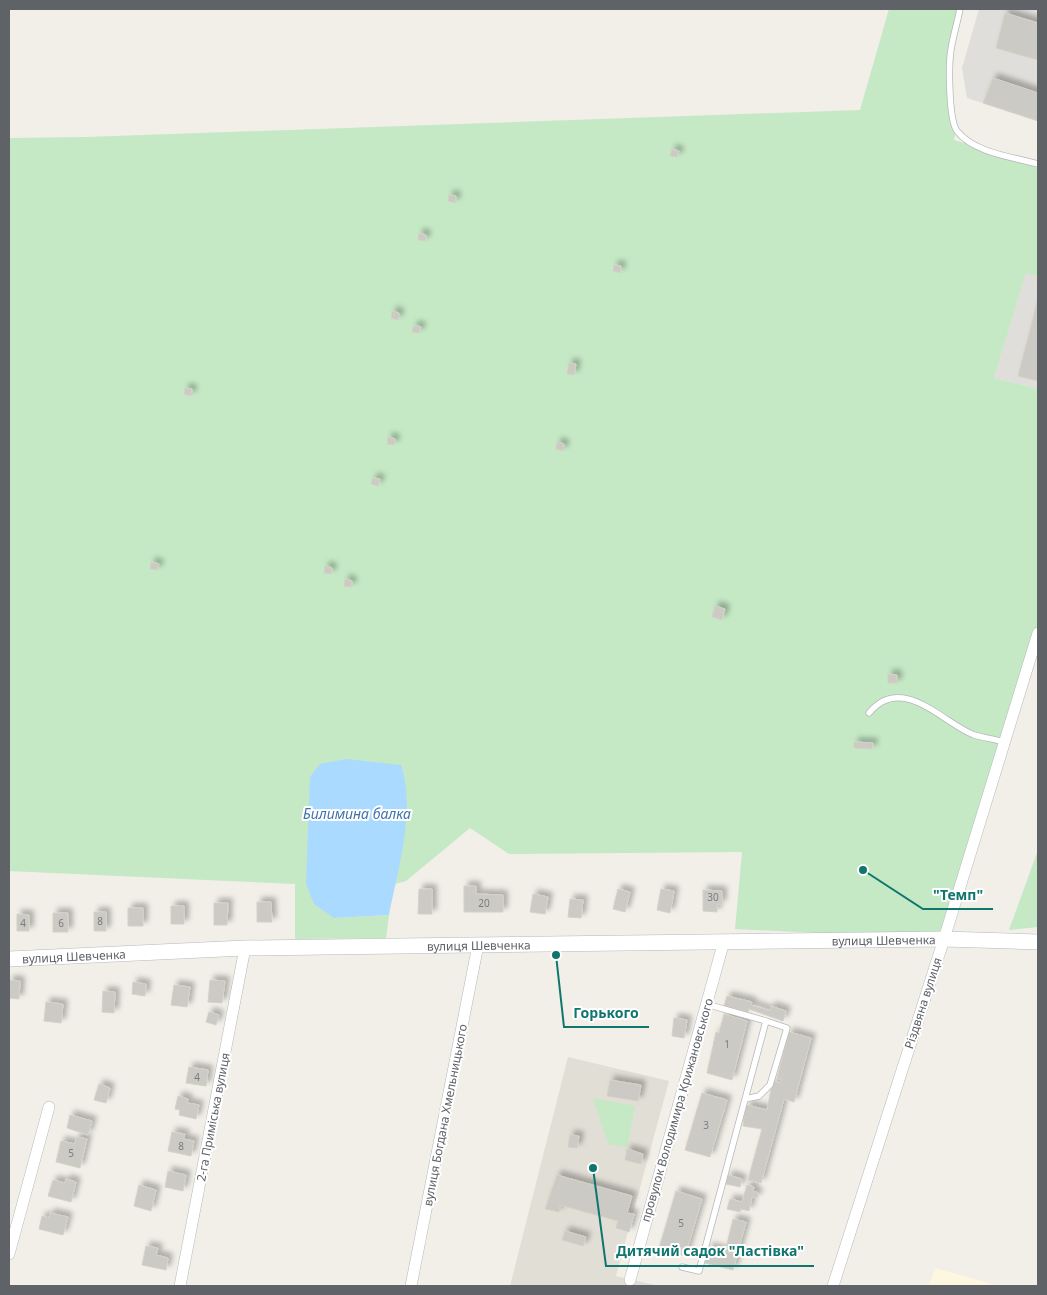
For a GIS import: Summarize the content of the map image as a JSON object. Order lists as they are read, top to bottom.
{
  "streets": {
    "street": [
      "вулиця Шевченка",
      "Різдвяна вулиця",
      "провулок Володимира Крижановського",
      "вулиця Богдана Хмельницького",
      "2-га Приміська вулиця"
    ]
  },
  "crossings": [
    ["вулиця Шевченка", "Різдвяна вулиця"],
    ["вулиця Шевченка", "провулок Володимира Крижановського"],
    ["вулиця Шевченка", "вулиця Богдана Хмельницького"],
    ["вулиця Шевченка", "2-га Приміська вулиця"]
  ],
  "water": ["Билимина балка"],
  "places": ["\"Темп\"", "Горького", "Дитячий садок \"Ластівка\""],
  "house_numbers": [
    "30",
    "20",
    "8",
    "4",
    "6",
    "1",
    "4",
    "3",
    "8",
    "5",
    "5"
  ]
}
